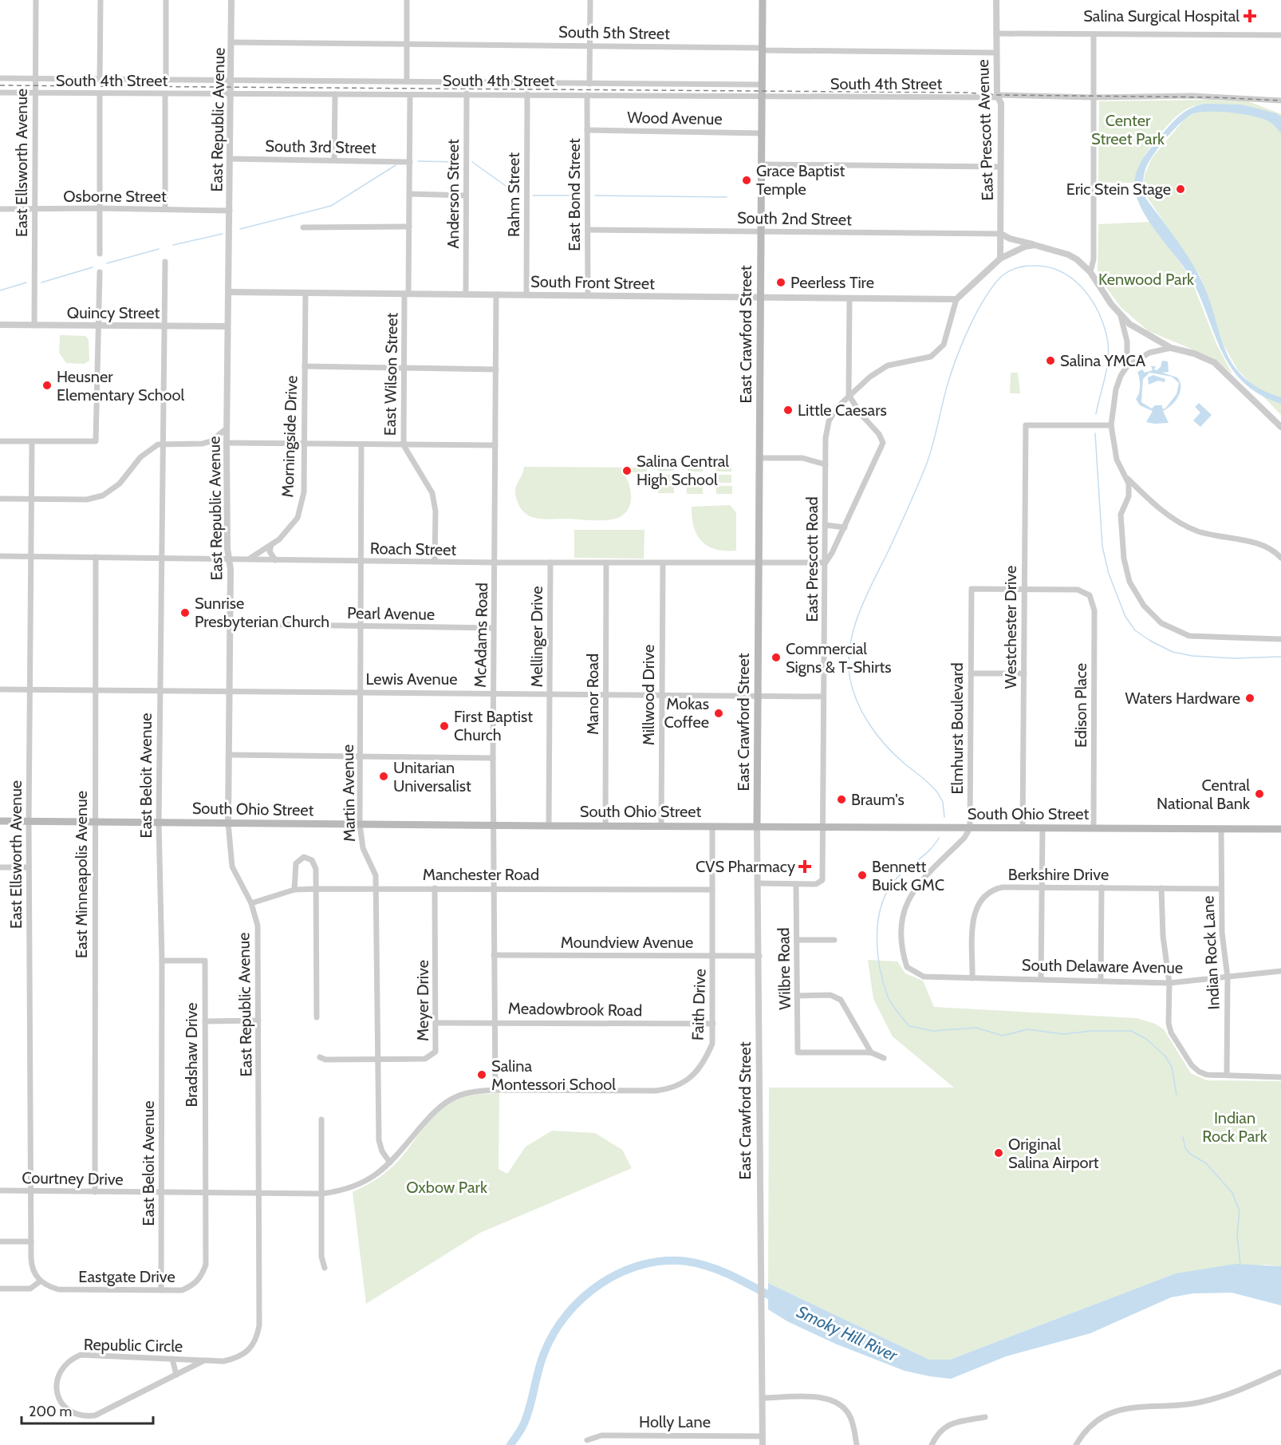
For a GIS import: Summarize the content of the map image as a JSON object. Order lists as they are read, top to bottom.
{
  "streets": {
    "main road": ["East Crawford Street", "South Ohio Street"],
    "street": [
      "South 5th Street",
      "South 4th Street",
      "Wood Avenue",
      "East Republic Avenue",
      "East Prescott Avenue",
      "South 3rd Street",
      "East Ellsworth Avenue",
      "Anderson Street",
      "Rahm Street",
      "East Bond Street",
      "Osborne Street",
      "South 2nd Street",
      "South Front Street",
      "Quincy Street",
      "East Wilson Street",
      "Morningside Drive",
      "Roach Street",
      "East Prescott Road",
      "Pearl Avenue",
      "Westchester Drive",
      "McAdams Road",
      "Mellinger Drive",
      "Lewis Avenue",
      "Manor Road",
      "Millwood Drive",
      "Edison Place",
      "Elmhurst Boulevard",
      "East Beloit Avenue",
      "Martin Avenue",
      "East Minneapolis Avenue",
      "Manchester Road",
      "Berkshire Drive",
      "Moundview Avenue",
      "Indian Rock Lane",
      "South Delaware Avenue",
      "Wilbre Road",
      "Meyer Drive",
      "Faith Drive",
      "Meadowbrook Road",
      "Bradshaw Drive",
      "Courtney Drive",
      "Eastgate Drive",
      "Republic Circle",
      "Holly Lane"
    ]
  },
  "crossings": [
    ["South 5th Street", "East Republic Avenue"],
    ["South 5th Street", "East Prescott Avenue"],
    ["South 5th Street", "East Crawford Street"],
    ["South 4th Street", "East Republic Avenue"],
    ["South 4th Street", "East Prescott Avenue"],
    ["South 4th Street", "East Ellsworth Avenue"],
    ["South 4th Street", "Anderson Street"],
    ["South 4th Street", "Rahm Street"],
    ["South 4th Street", "East Bond Street"],
    ["South 4th Street", "East Crawford Street"],
    ["South 4th Street", "East Wilson Street"],
    ["Wood Avenue", "East Bond Street"],
    ["Wood Avenue", "East Crawford Street"],
    ["East Republic Avenue", "South 3rd Street"],
    ["East Republic Avenue", "Osborne Street"],
    ["East Republic Avenue", "South Front Street"],
    ["East Republic Avenue", "Quincy Street"],
    ["East Republic Avenue", "Roach Street"],
    ["East Republic Avenue", "Pearl Avenue"],
    ["East Republic Avenue", "Lewis Avenue"],
    ["East Republic Avenue", "South Ohio Street"],
    ["East Republic Avenue", "Manchester Road"],
    ["East Republic Avenue", "Faith Drive"],
    ["East Republic Avenue", "Courtney Drive"],
    ["East Republic Avenue", "Republic Circle"],
    ["East Prescott Avenue", "South 2nd Street"],
    ["South 3rd Street", "East Wilson Street"],
    ["East Ellsworth Avenue", "Osborne Street"],
    ["East Ellsworth Avenue", "Quincy Street"],
    ["East Ellsworth Avenue", "Roach Street"],
    ["East Ellsworth Avenue", "Lewis Avenue"],
    ["East Ellsworth Avenue", "South Ohio Street"],
    ["East Ellsworth Avenue", "Courtney Drive"],
    ["East Ellsworth Avenue", "Eastgate Drive"],
    ["Anderson Street", "South Front Street"],
    ["Rahm Street", "South Front Street"],
    ["East Bond Street", "South 2nd Street"],
    ["East Bond Street", "South Front Street"],
    ["South 2nd Street", "East Crawford Street"],
    ["South Front Street", "East Crawford Street"],
    ["South Front Street", "East Wilson Street"],
    ["South Front Street", "Morningside Drive"],
    ["South Front Street", "East Prescott Road"],
    ["South Front Street", "McAdams Road"],
    ["Quincy Street", "East Beloit Avenue"],
    ["East Crawford Street", "Roach Street"],
    ["East Crawford Street", "Lewis Avenue"],
    ["East Crawford Street", "South Ohio Street"],
    ["East Crawford Street", "Moundview Avenue"],
    ["East Crawford Street", "Holly Lane"],
    ["East Wilson Street", "Roach Street"],
    ["Morningside Drive", "Roach Street"],
    ["Roach Street", "East Prescott Road"],
    ["Roach Street", "McAdams Road"],
    ["Roach Street", "Mellinger Drive"],
    ["Roach Street", "Manor Road"],
    ["Roach Street", "Millwood Drive"],
    ["Roach Street", "East Beloit Avenue"],
    ["Roach Street", "Martin Avenue"],
    ["Roach Street", "East Minneapolis Avenue"],
    ["East Prescott Road", "Lewis Avenue"],
    ["East Prescott Road", "South Ohio Street"],
    ["East Prescott Road", "Wilbre Road"],
    ["Pearl Avenue", "McAdams Road"],
    ["Pearl Avenue", "Martin Avenue"],
    ["Westchester Drive", "Edison Place"],
    ["Westchester Drive", "Elmhurst Boulevard"],
    ["Westchester Drive", "South Ohio Street"],
    ["McAdams Road", "Lewis Avenue"],
    ["McAdams Road", "South Ohio Street"],
    ["McAdams Road", "Manchester Road"],
    ["McAdams Road", "Moundview Avenue"],
    ["McAdams Road", "Faith Drive"],
    ["McAdams Road", "Meadowbrook Road"],
    ["Mellinger Drive", "Lewis Avenue"],
    ["Mellinger Drive", "South Ohio Street"],
    ["Lewis Avenue", "Manor Road"],
    ["Lewis Avenue", "Millwood Drive"],
    ["Lewis Avenue", "East Beloit Avenue"],
    ["Lewis Avenue", "Martin Avenue"],
    ["Lewis Avenue", "East Minneapolis Avenue"],
    ["Manor Road", "South Ohio Street"],
    ["Millwood Drive", "South Ohio Street"],
    ["Edison Place", "Elmhurst Boulevard"],
    ["Edison Place", "South Ohio Street"],
    ["Elmhurst Boulevard", "South Ohio Street"],
    ["Elmhurst Boulevard", "South Delaware Avenue"],
    ["East Beloit Avenue", "South Ohio Street"],
    ["East Beloit Avenue", "Bradshaw Drive"],
    ["East Beloit Avenue", "Courtney Drive"],
    ["East Beloit Avenue", "Eastgate Drive"],
    ["Martin Avenue", "South Ohio Street"],
    ["Martin Avenue", "Manchester Road"],
    ["Martin Avenue", "Meyer Drive"],
    ["Martin Avenue", "Faith Drive"],
    ["South Ohio Street", "East Minneapolis Avenue"],
    ["South Ohio Street", "Indian Rock Lane"],
    ["South Ohio Street", "South Delaware Avenue"],
    ["South Ohio Street", "Faith Drive"],
    ["East Minneapolis Avenue", "Courtney Drive"],
    ["Manchester Road", "Meyer Drive"],
    ["Manchester Road", "Faith Drive"],
    ["Berkshire Drive", "Indian Rock Lane"],
    ["Berkshire Drive", "South Delaware Avenue"],
    ["Moundview Avenue", "Faith Drive"],
    ["Indian Rock Lane", "South Delaware Avenue"],
    ["Meyer Drive", "Meadowbrook Road"],
    ["Faith Drive", "Meadowbrook Road"],
    ["Faith Drive", "Courtney Drive"],
    ["Bradshaw Drive", "Courtney Drive"],
    ["Bradshaw Drive", "Eastgate Drive"],
    ["Courtney Drive", "Eastgate Drive"]
  ],
  "water": ["Smoky Hill River"],
  "parks": [
    "Center Street Park",
    "Kenwood Park",
    "Indian Rock Park",
    "Oxbow Park"
  ],
  "places": {
    "health": ["Salina Surgical Hospital", "CVS Pharmacy"],
    "other": [
      "Grace Baptist Temple",
      "Eric Stein Stage",
      "Peerless Tire",
      "Salina YMCA",
      "Heusner Elementary School",
      "Little Caesars",
      "Salina Central High School",
      "Sunrise Presbyterian Church",
      "Commercial Signs & T-Shirts",
      "Waters Hardware",
      "Mokas Coffee",
      "First Baptist Church",
      "Unitarian Universalist",
      "Central National Bank",
      "Braum's",
      "Bennett Buick GMC",
      "Salina Montessori School",
      "Original Salina Airport"
    ]
  },
  "scale_bar": "200 m"
}
